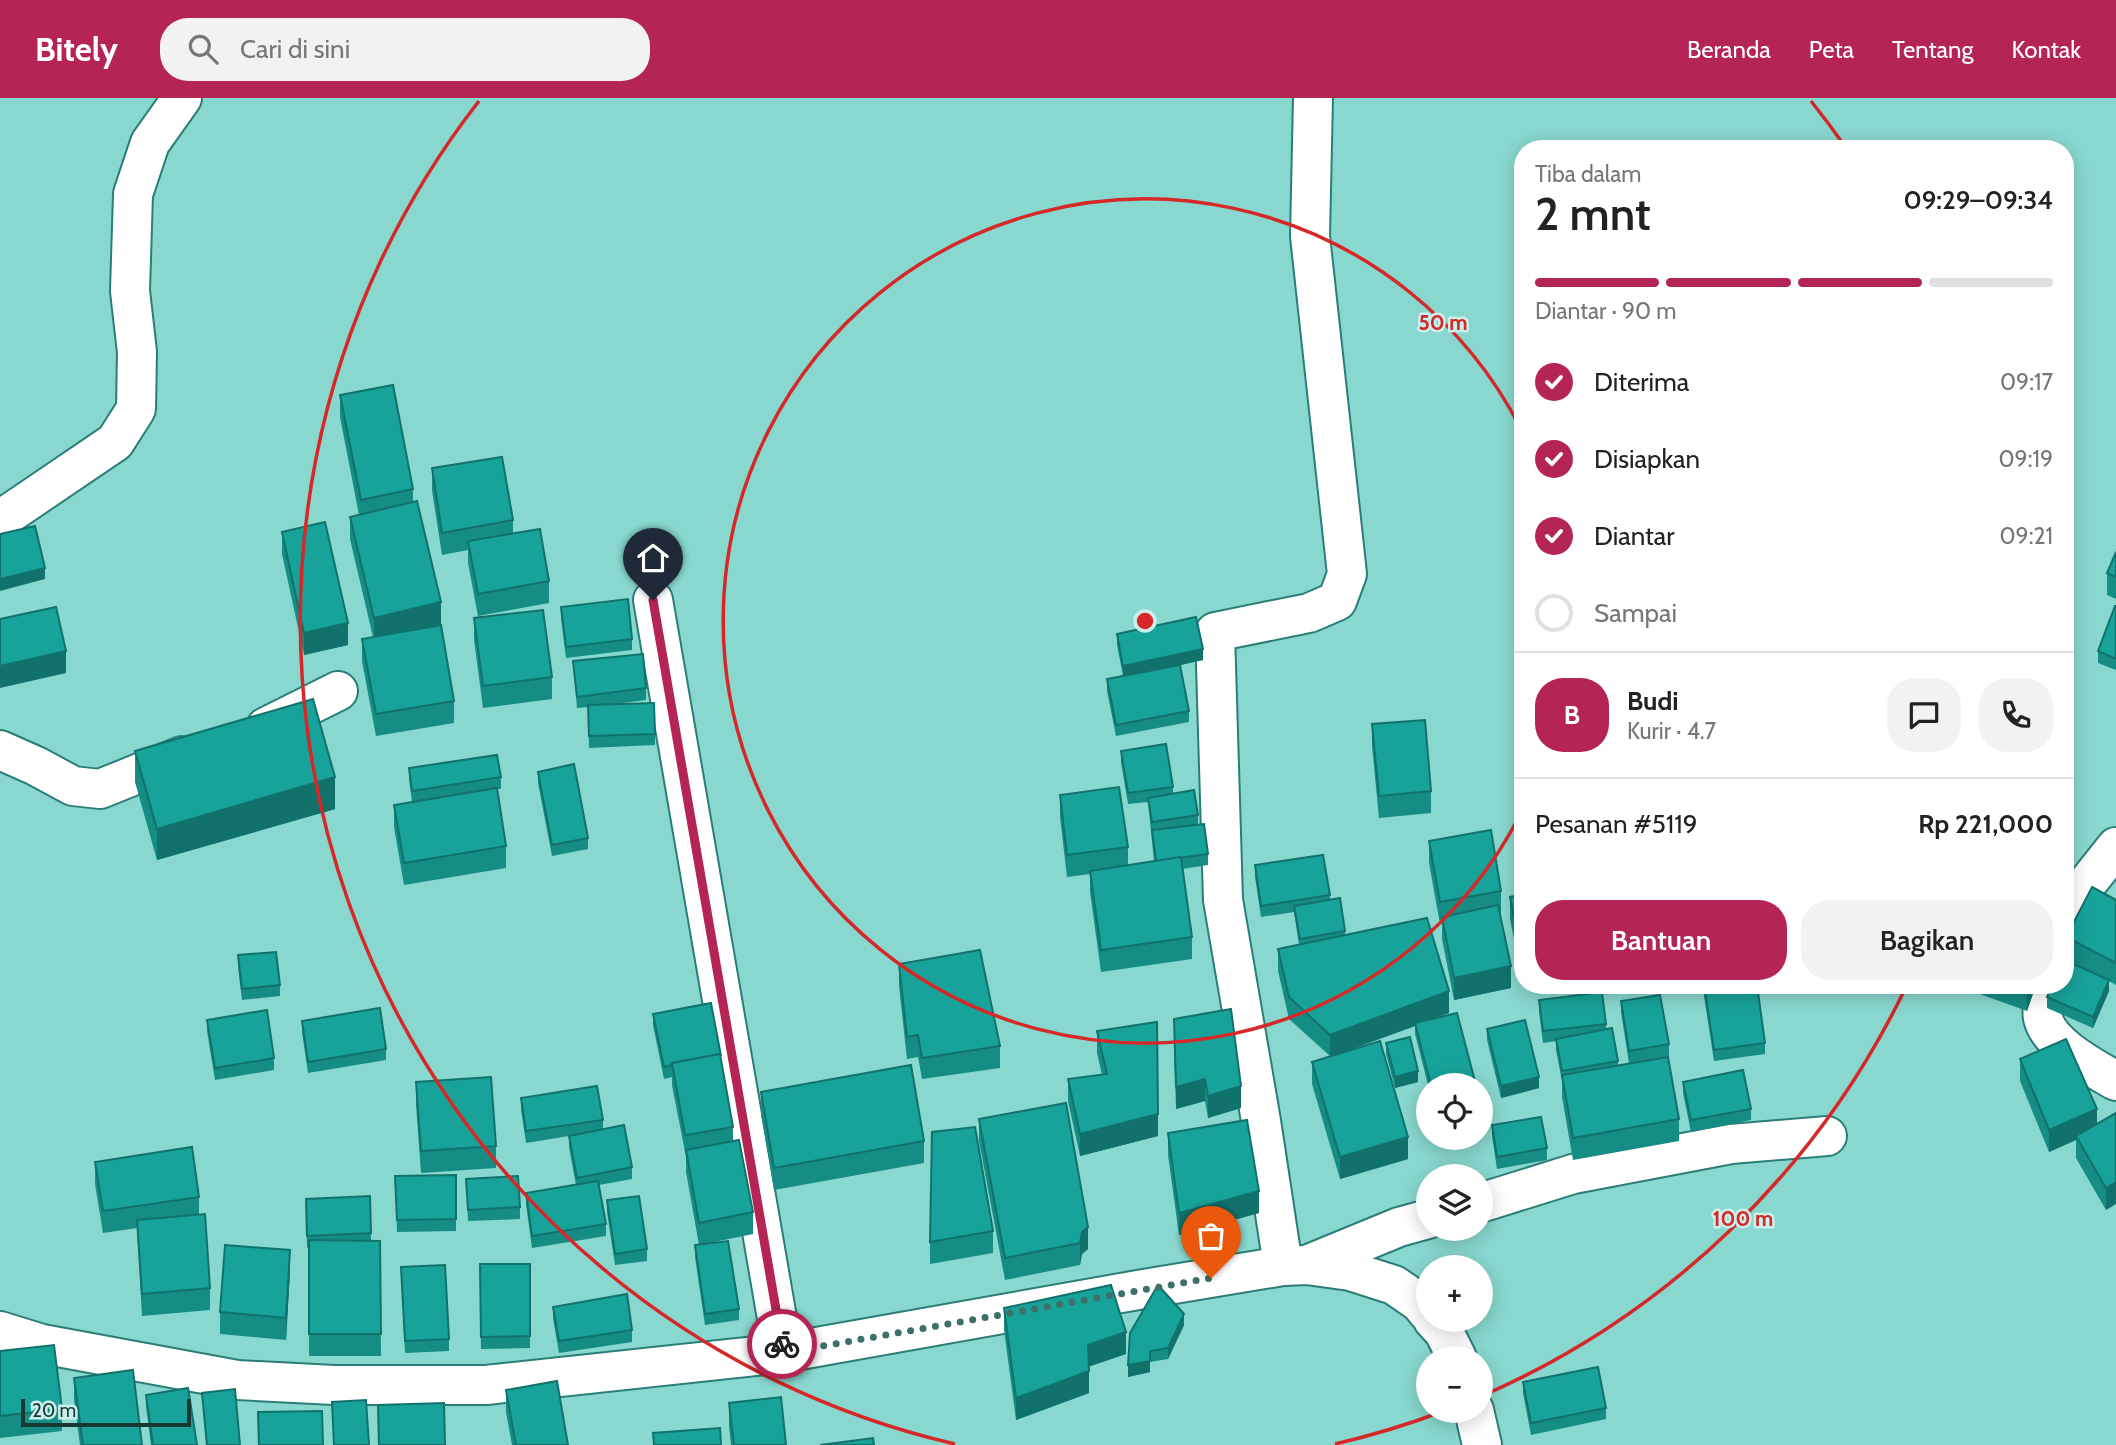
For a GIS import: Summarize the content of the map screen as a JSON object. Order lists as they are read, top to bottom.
{
  "scale_bar": "20 m",
  "page": {
    "header": "Bitely",
    "search": "Cari di sini",
    "nav": [
      "Beranda",
      "Peta",
      "Tentang",
      "Kontak"
    ],
    "heading": ["2 mnt", "Tiba dalam", "09:29–09:34"],
    "panel": [
      "Budi",
      "Kurir · 4.7",
      "Pesanan #5119",
      "Rp 221,000"
    ],
    "bar": "Diantar · 90 m",
    "list": [
      ["Diterima", "09:17"],
      ["Disiapkan", "09:19"],
      ["Diantar", "09:21"],
      "Sampai"
    ],
    "round": "B",
    "buttons": ["Bantuan", "Bagikan"],
    "map_buttons": ["+", "−"],
    "scale": "20 m"
  },
  "rings": ["50 m", "100 m"]
}
